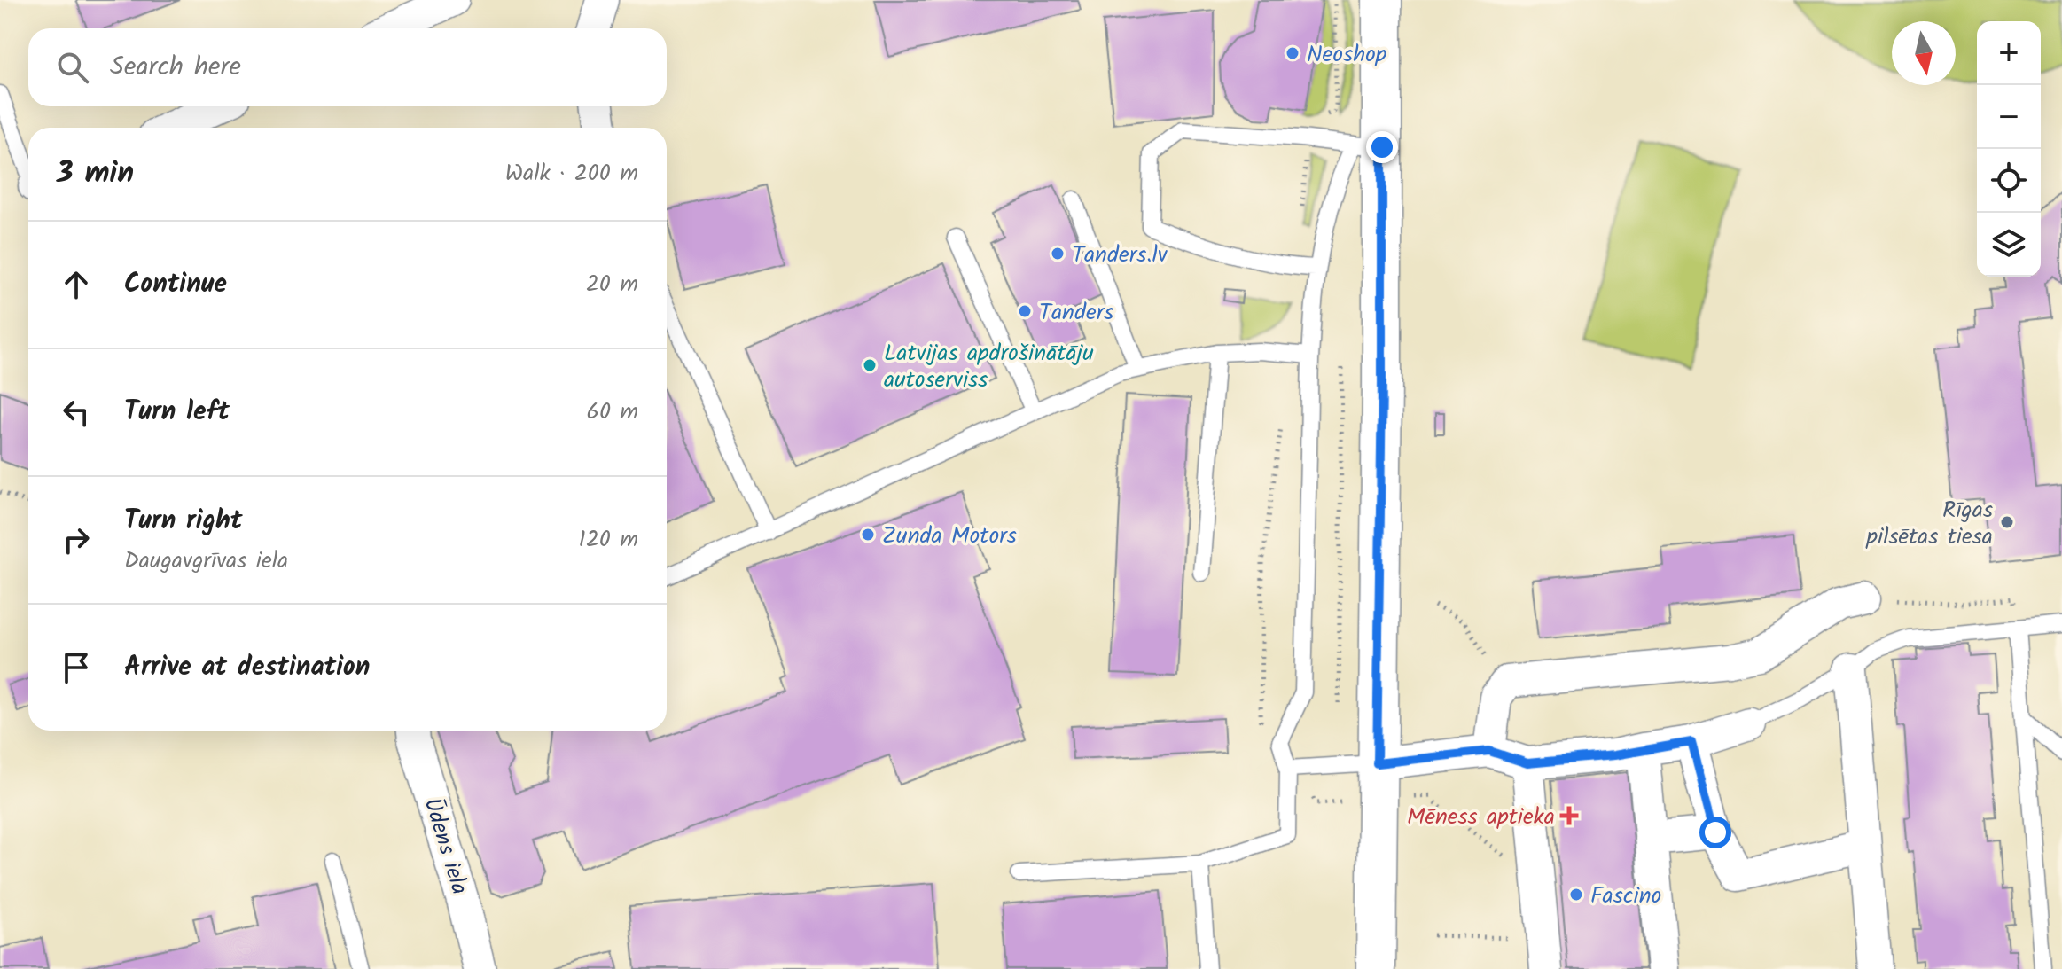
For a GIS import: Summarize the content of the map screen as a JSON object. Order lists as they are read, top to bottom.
{
  "streets": {
    "street": ["Ūdens iela"]
  },
  "places": {
    "other": [
      "Neoshop",
      "Tanders.lv",
      "Tanders",
      "Latvijas apdrošinātāju autoserviss",
      "Rīgas pilsētas tiesa",
      "Zunda Motors",
      "Fascino"
    ],
    "health": ["Mēness aptieka"]
  },
  "north": "bottom",
  "page": {
    "map_buttons": ["+", "−"],
    "search": "Search here",
    "heading": ["3 min", "Walk · 200 m"],
    "list": [
      ["Continue", "20 m"],
      ["Turn left", "60 m"],
      ["Turn right", "Daugavgrīvas iela", "120 m"],
      "Arrive at destination"
    ]
  }
}
